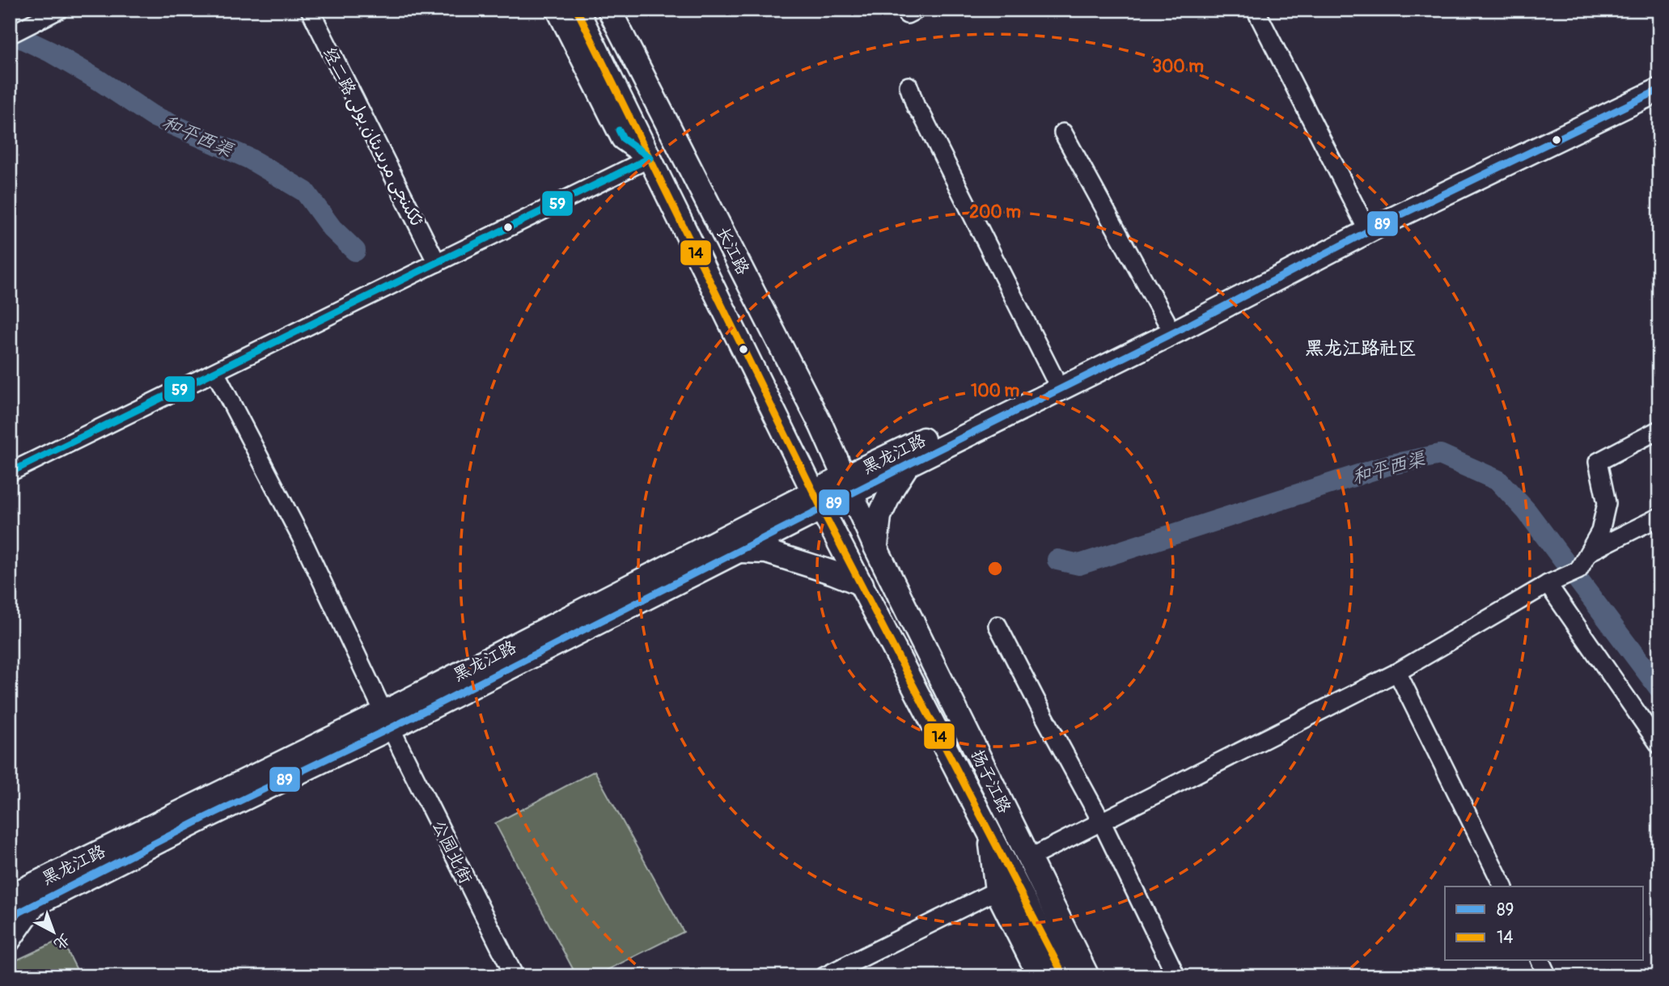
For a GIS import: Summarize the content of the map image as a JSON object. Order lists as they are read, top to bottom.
{
  "streets": {
    "main road": ["长江路", "黑龙江路", "扬子江路"],
    "street": ["经二路 ئككىنجى مرىدىئان يولى", "公园北街"]
  },
  "crossings": [
    ["长江路", "黑龙江路"],
    ["长江路", "扬子江路"],
    ["黑龙江路", "扬子江路"],
    ["黑龙江路", "公园北街"]
  ],
  "districts": ["黑龙江路社区"],
  "water": ["和平西渠"],
  "lines": ["transit line 14", "transit line 89", "transit line 59"],
  "legend": ["89", "14"],
  "north": "bottom right",
  "rings": ["300 m", "200 m", "100 m"]
}
